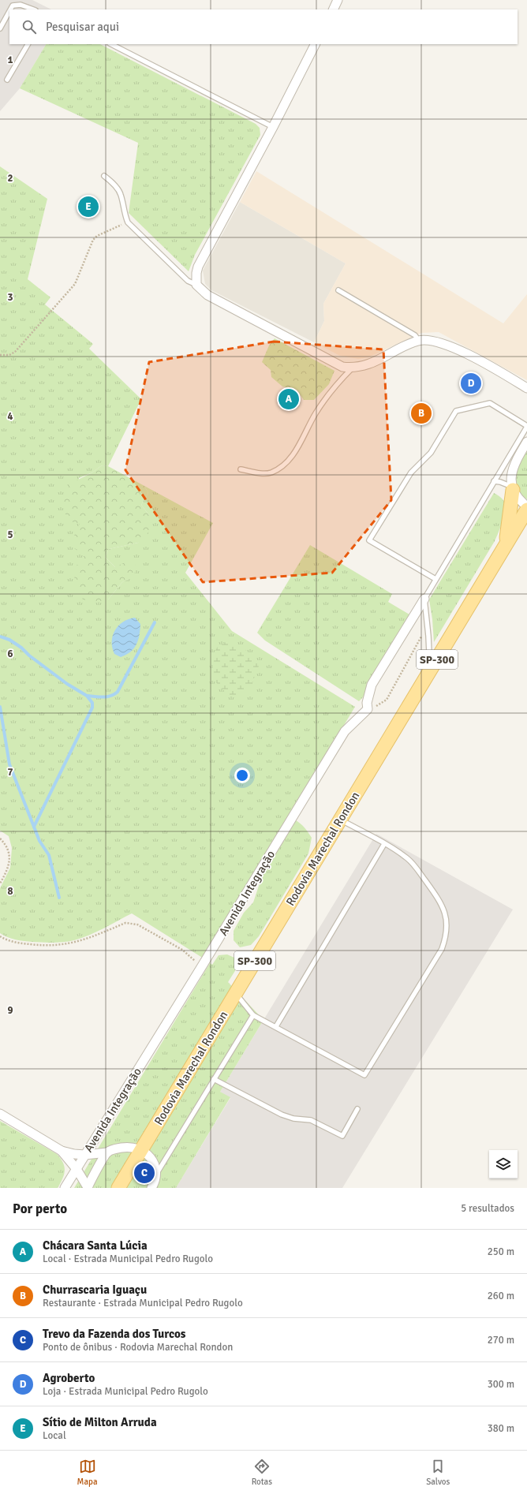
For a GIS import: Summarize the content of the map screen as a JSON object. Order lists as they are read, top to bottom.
{
  "streets": {
    "main road": ["SP-300", "Rodovia Marechal Rondon"],
    "street": ["Avenida Integração"]
  },
  "page": {
    "search": "Pesquisar aqui",
    "pins": [
      "E",
      "D",
      "A",
      "B",
      "C"
    ],
    "heading": ["Por perto", "5 resultados"],
    "list": [
      {
        "mark": "A",
        "name": "Chácara Santa Lúcia",
        "note": "Local · Estrada Municipal Pedro Rugolo",
        "value": "250 m"
      },
      {
        "mark": "B",
        "name": "Churrascaria Iguaçu",
        "note": "Restaurante · Estrada Municipal Pedro Rugolo",
        "value": "260 m"
      },
      {
        "mark": "C",
        "name": "Trevo da Fazenda dos Turcos",
        "note": "Ponto de ônibus · Rodovia Marechal Rondon",
        "value": "270 m"
      },
      {
        "mark": "D",
        "name": "Agroberto",
        "note": "Loja · Estrada Municipal Pedro Rugolo",
        "value": "300 m"
      },
      {
        "mark": "E",
        "name": "Sítio de Milton Arruda",
        "note": "Local",
        "value": "380 m"
      }
    ],
    "nav": ["Mapa", "Rotas", "Salvos"]
  },
  "grid": {
    "rows": [
      "1",
      "2",
      "3",
      "4",
      "5",
      "6",
      "7",
      "8",
      "9"
    ]
  }
}
